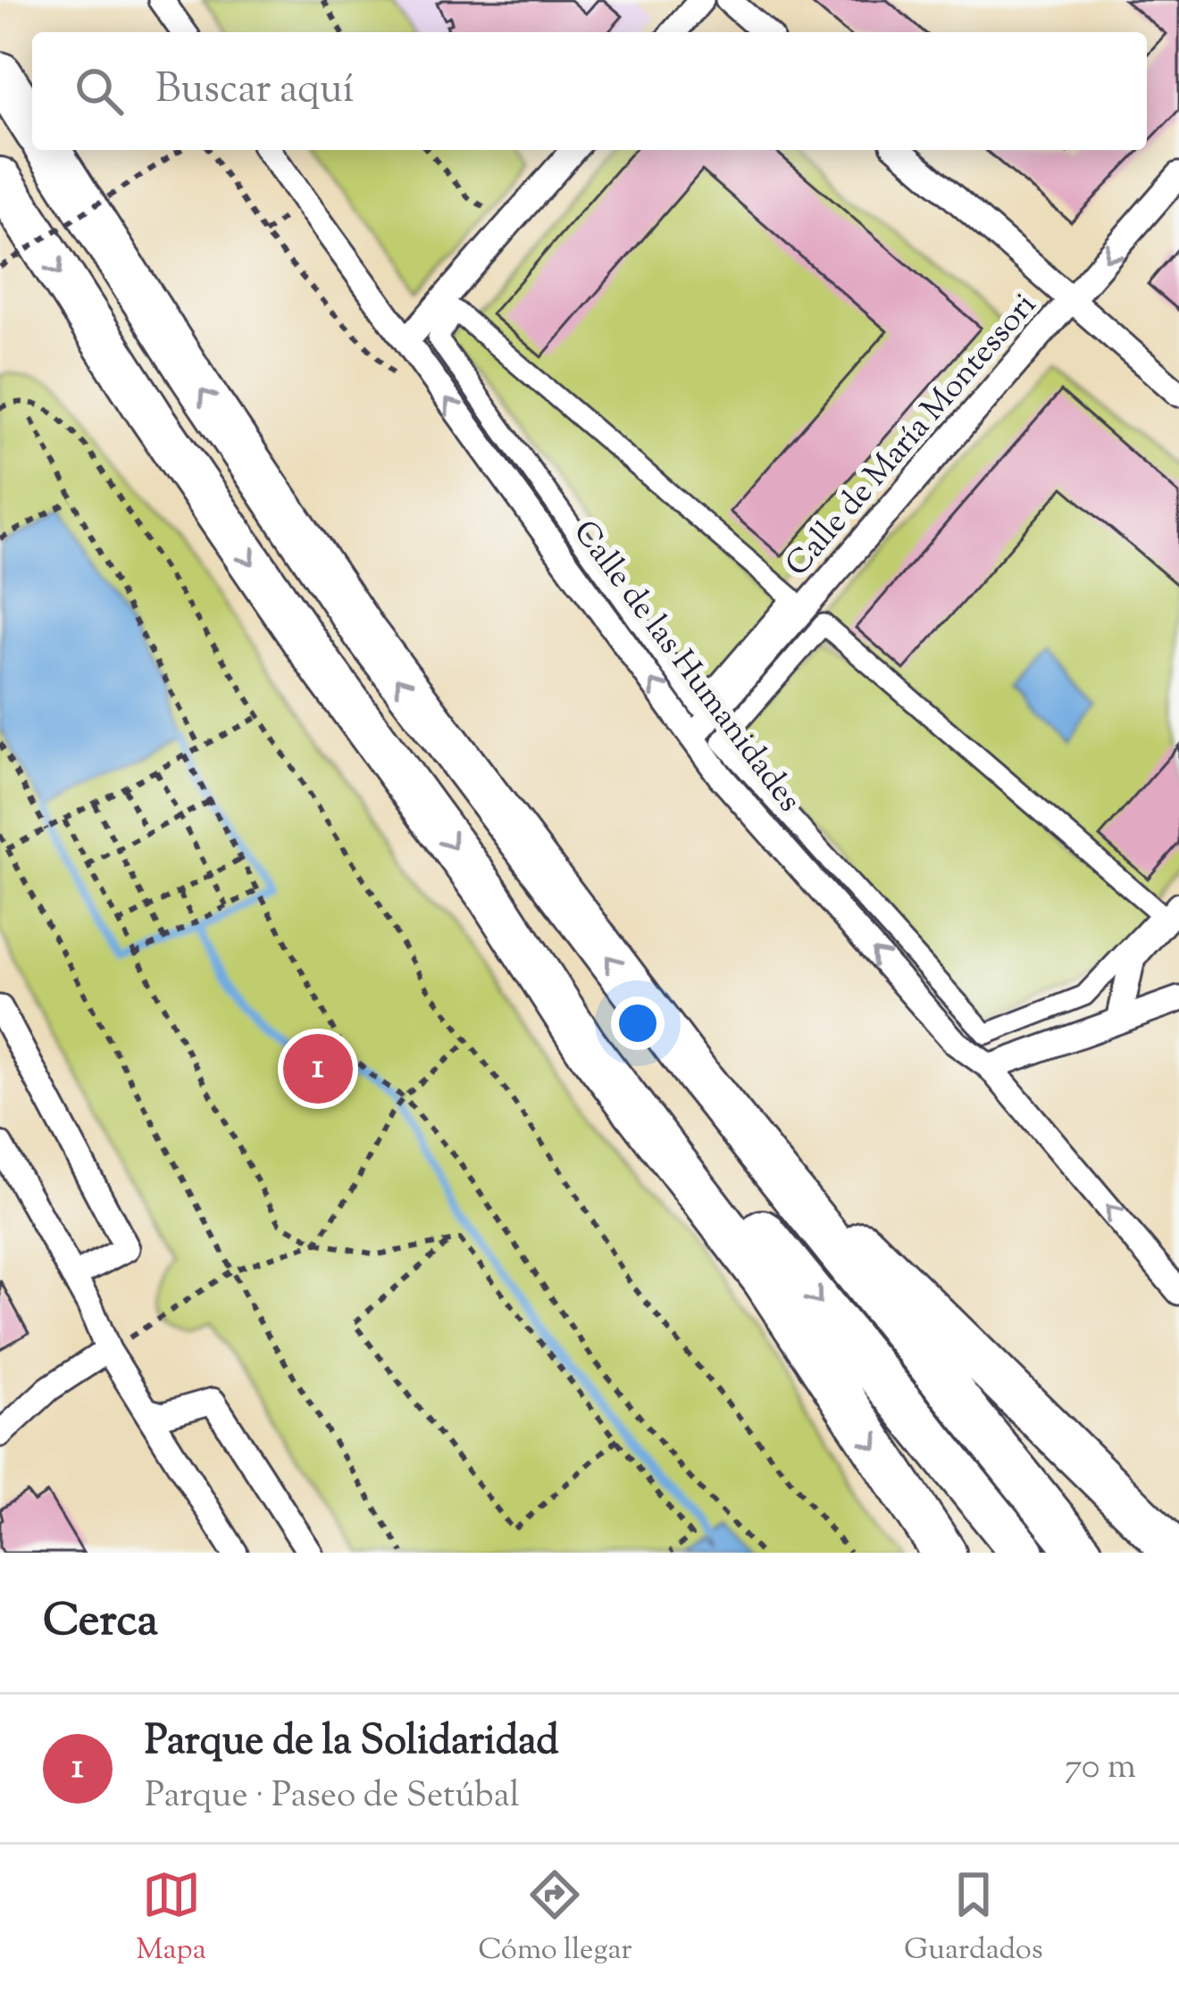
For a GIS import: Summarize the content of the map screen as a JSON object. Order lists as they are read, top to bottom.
{
  "streets": {
    "street": ["Calle de María Montessori", "Calle de las Humanidades"]
  },
  "crossings": [
    ["Calle de María Montessori", "Calle de las Humanidades"]
  ],
  "one_way": ["Calle de las Humanidades"],
  "page": {
    "search": "Buscar aquí",
    "pins": "1",
    "heading": "Cerca",
    "list": [
      {
        "mark": "1",
        "name": "Parque de la Solidaridad",
        "note": "Parque · Paseo de Setúbal",
        "value": "70 m"
      }
    ],
    "nav": ["Mapa", "Cómo llegar", "Guardados"]
  }
}
